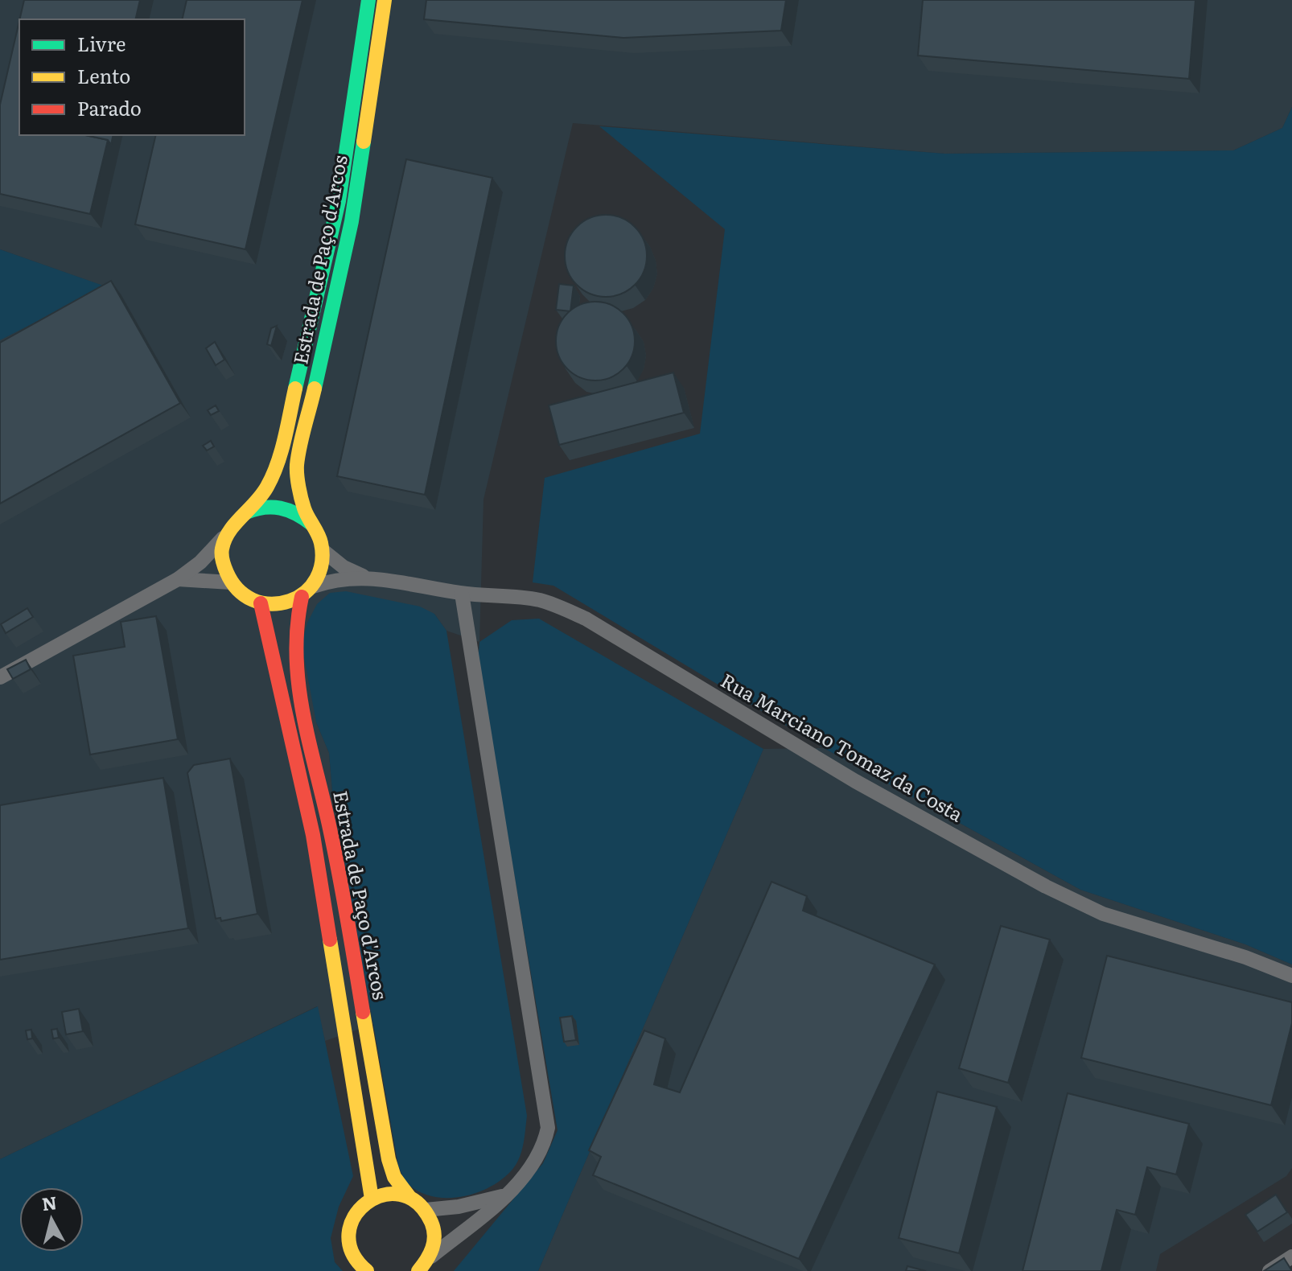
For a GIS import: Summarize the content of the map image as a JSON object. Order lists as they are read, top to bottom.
{
  "streets": {
    "main road": ["Estrada de Paço d'Arcos"],
    "street": ["Rua Marciano Tomaz da Costa"]
  },
  "crossings": [
    ["Estrada de Paço d'Arcos", "Rua Marciano Tomaz da Costa"]
  ],
  "legend": ["Livre", "Lento", "Parado"],
  "north": "top"
}
